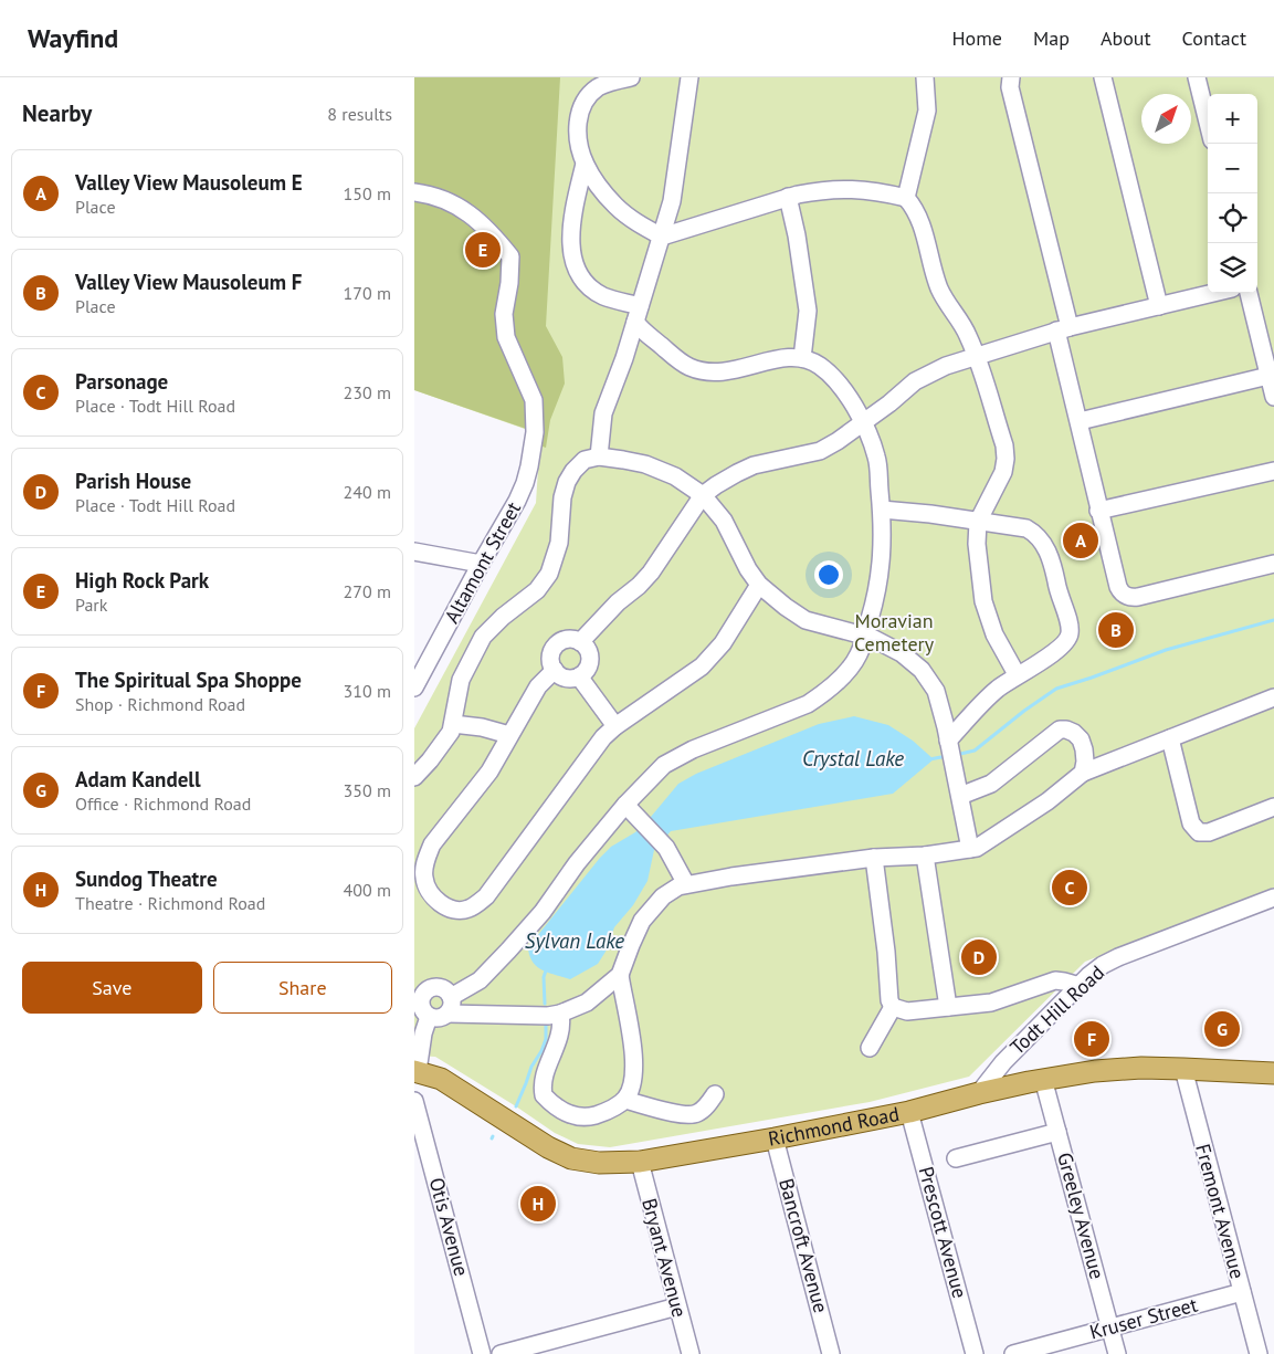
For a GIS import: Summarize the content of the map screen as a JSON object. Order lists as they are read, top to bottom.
{
  "streets": {
    "main road": ["Richmond Road"],
    "street": [
      "Altamont Street",
      "Todt Hill Road",
      "Fremont Avenue",
      "Greeley Avenue",
      "Otis Avenue",
      "Prescott Avenue",
      "Bancroft Avenue",
      "Bryant Avenue",
      "Kruser Street"
    ]
  },
  "crossings": [
    ["Todt Hill Road", "Richmond Road"],
    ["Richmond Road", "Fremont Avenue"],
    ["Richmond Road", "Greeley Avenue"],
    ["Richmond Road", "Prescott Avenue"],
    ["Richmond Road", "Bancroft Avenue"],
    ["Richmond Road", "Bryant Avenue"],
    ["Fremont Avenue", "Kruser Street"],
    ["Greeley Avenue", "Kruser Street"]
  ],
  "water": ["Crystal Lake", "Sylvan Lake"],
  "parks": ["Moravian Cemetery"],
  "north": "top right",
  "page": {
    "header": "Wayfind",
    "nav": [
      "Home",
      "Map",
      "About",
      "Contact"
    ],
    "heading": ["Nearby", "8 results"],
    "map_buttons": ["+", "−"],
    "list": [
      {
        "mark": "A",
        "name": "Valley View Mausoleum E",
        "note": "Place",
        "value": "150 m"
      },
      {
        "mark": "B",
        "name": "Valley View Mausoleum F",
        "note": "Place",
        "value": "170 m"
      },
      {
        "mark": "C",
        "name": "Parsonage",
        "note": "Place · Todt Hill Road",
        "value": "230 m"
      },
      {
        "mark": "D",
        "name": "Parish House",
        "note": "Place · Todt Hill Road",
        "value": "240 m"
      },
      {
        "mark": "E",
        "name": "High Rock Park",
        "note": "Park",
        "value": "270 m"
      },
      {
        "mark": "F",
        "name": "The Spiritual Spa Shoppe",
        "note": "Shop · Richmond Road",
        "value": "310 m"
      },
      {
        "mark": "G",
        "name": "Adam Kandell",
        "note": "Office · Richmond Road",
        "value": "350 m"
      },
      {
        "mark": "H",
        "name": "Sundog Theatre",
        "note": "Theatre · Richmond Road",
        "value": "400 m"
      }
    ],
    "pins": [
      "E",
      "A",
      "B",
      "C",
      "D",
      "G",
      "F",
      "H"
    ],
    "buttons": ["Save", "Share"]
  }
}
